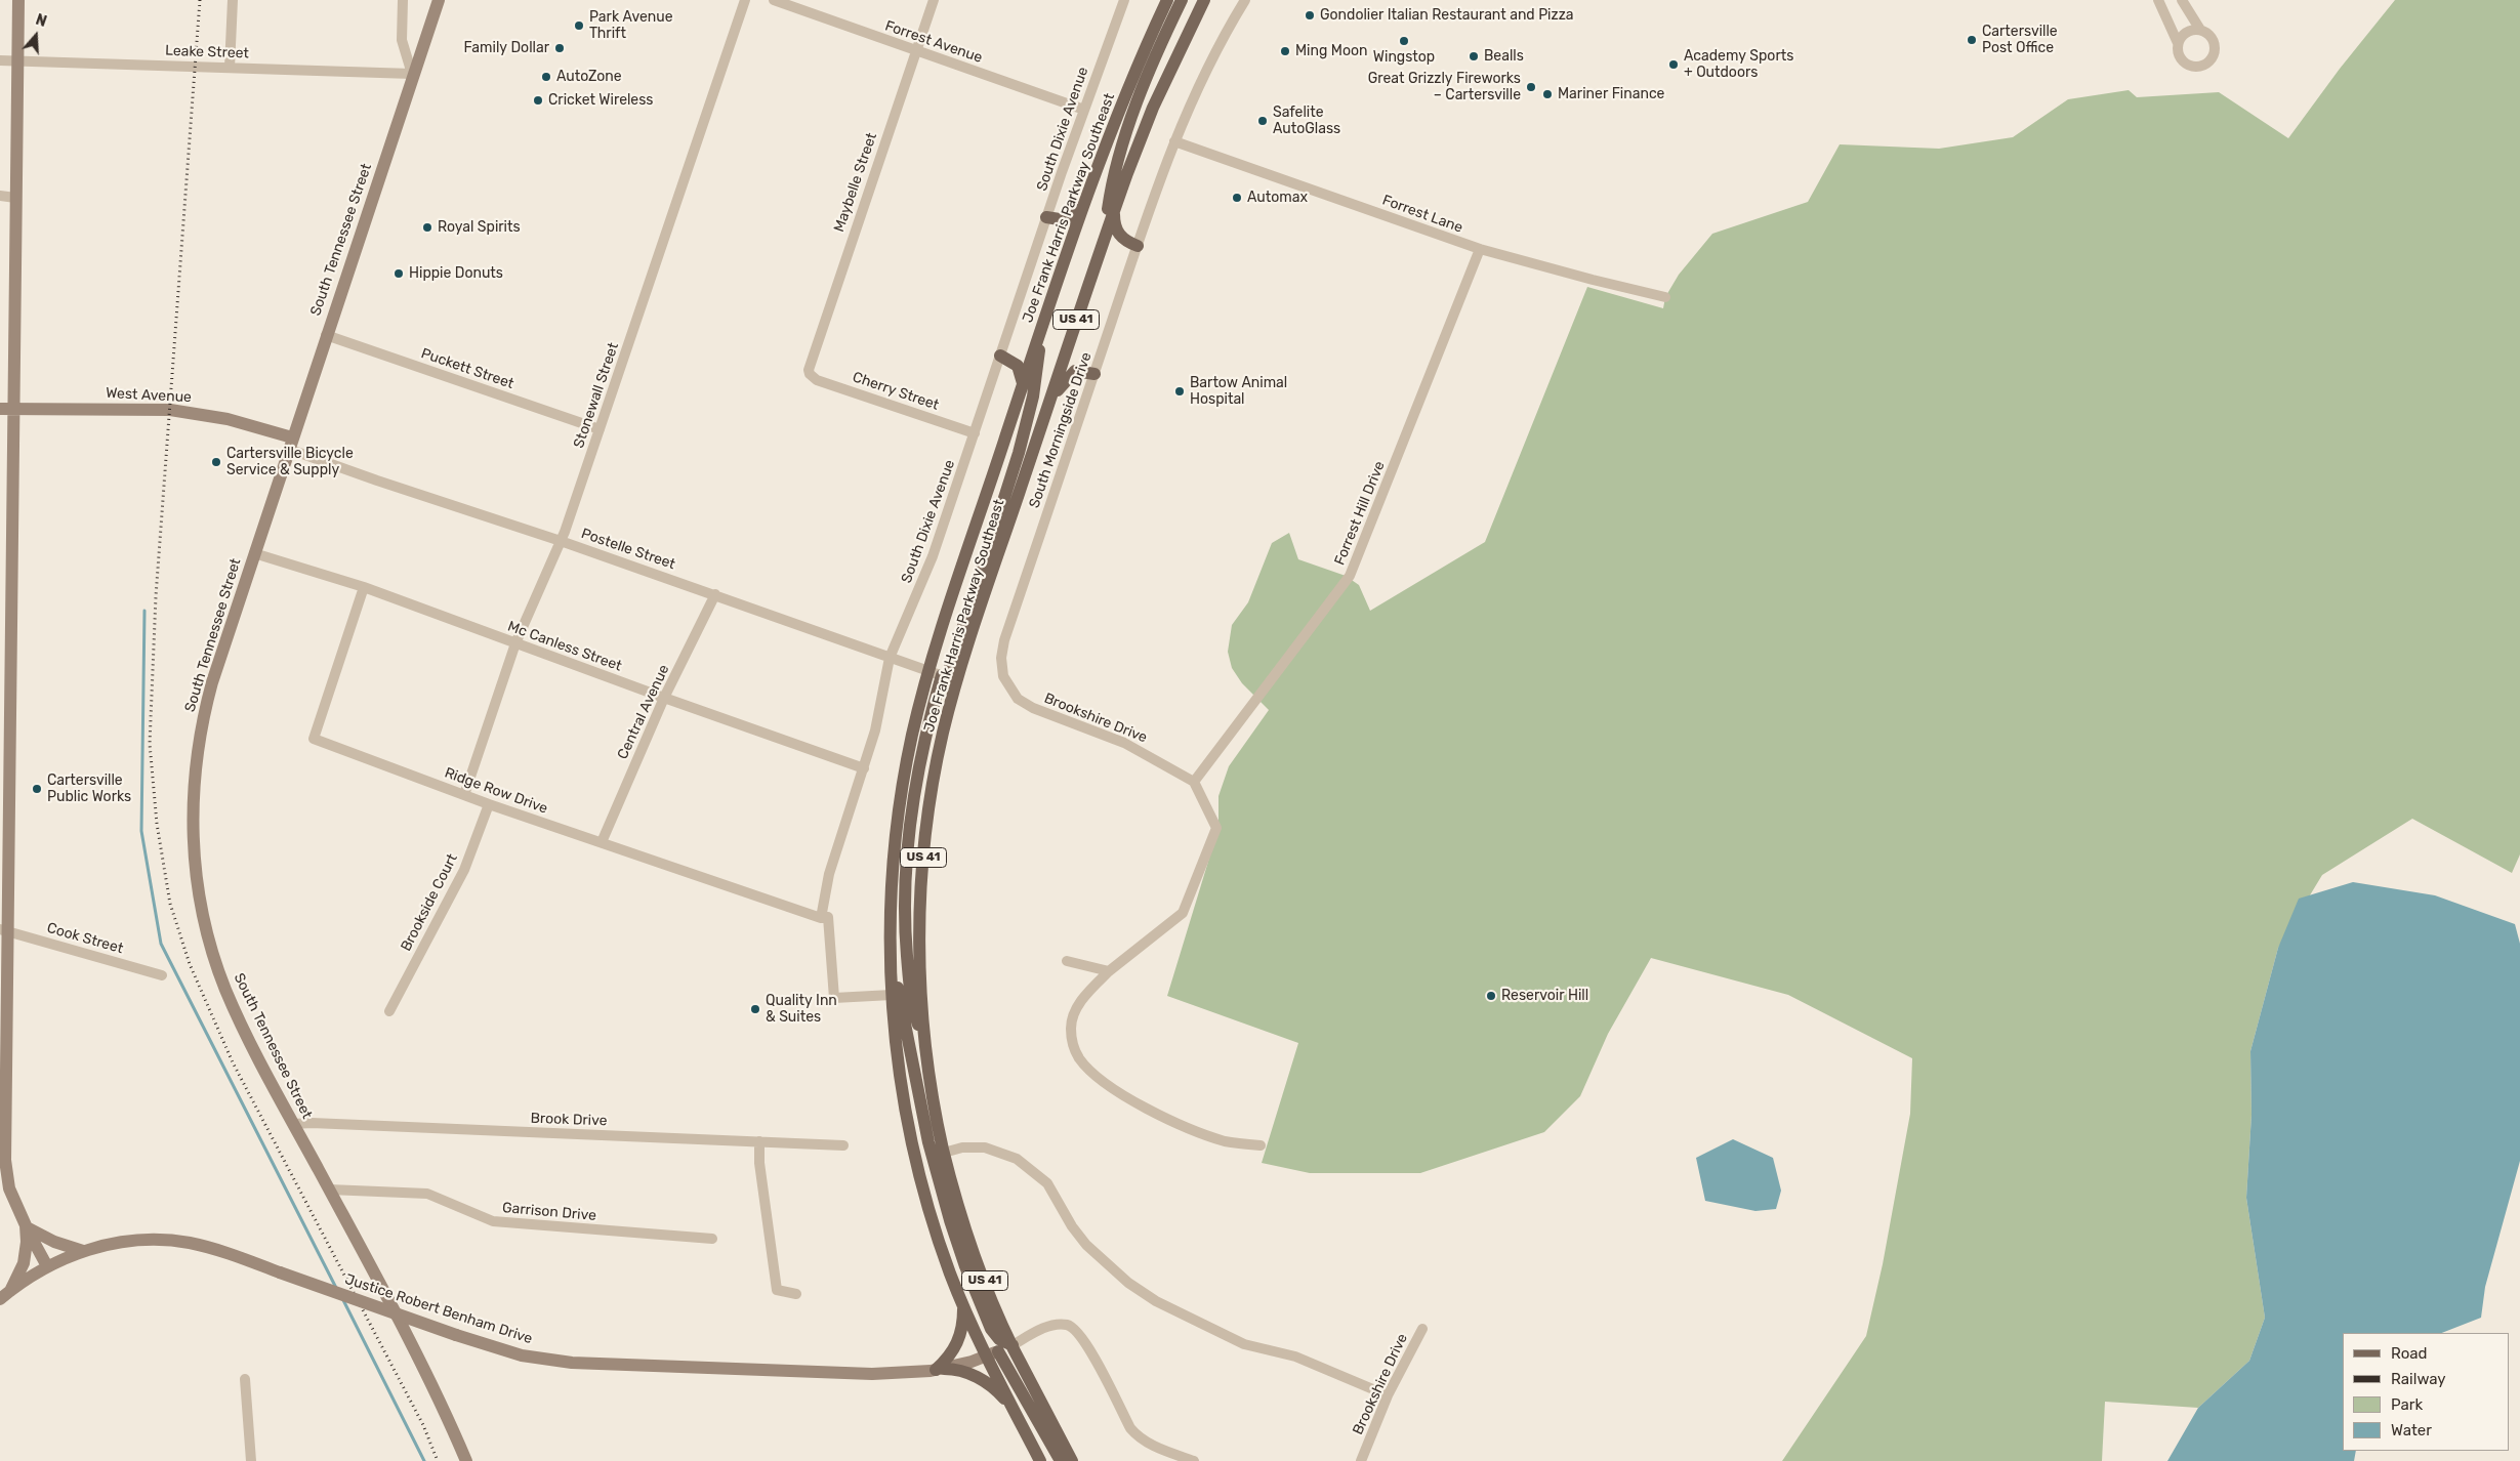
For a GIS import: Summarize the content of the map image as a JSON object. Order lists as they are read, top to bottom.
{
  "streets": {
    "main road": ["Joe Frank Harris Parkway Southeast", "US 41"],
    "street": [
      "Forrest Avenue",
      "Leake Street",
      "South Dixie Avenue",
      "Maybelle Street",
      "Forrest Lane",
      "South Tennessee Street",
      "Puckett Street",
      "Cherry Street",
      "West Avenue",
      "Stonewall Street",
      "South Morningside Drive",
      "Forrest Hill Drive",
      "Postelle Street",
      "Mc Canless Street",
      "Central Avenue",
      "Brookshire Drive",
      "Ridge Row Drive",
      "Brookside Court",
      "Cook Street",
      "Brook Drive",
      "Garrison Drive",
      "Justice Robert Benham Drive"
    ]
  },
  "crossings": [
    ["Forrest Avenue", "South Dixie Avenue"],
    ["Forrest Avenue", "Maybelle Street"],
    ["Leake Street", "South Tennessee Street"],
    ["South Dixie Avenue", "Cherry Street"],
    ["South Dixie Avenue", "Postelle Street"],
    ["South Dixie Avenue", "Mc Canless Street"],
    ["South Dixie Avenue", "Ridge Row Drive"],
    ["Maybelle Street", "Cherry Street"],
    ["Joe Frank Harris Parkway Southeast", "Postelle Street"],
    ["Joe Frank Harris Parkway Southeast", "Justice Robert Benham Drive"],
    ["Forrest Lane", "South Morningside Drive"],
    ["Forrest Lane", "Forrest Hill Drive"],
    ["South Tennessee Street", "Puckett Street"],
    ["South Tennessee Street", "West Avenue"],
    ["South Tennessee Street", "Postelle Street"],
    ["South Tennessee Street", "Mc Canless Street"],
    ["South Tennessee Street", "Brook Drive"],
    ["South Tennessee Street", "Garrison Drive"],
    ["Puckett Street", "Stonewall Street"],
    ["West Avenue", "Postelle Street"],
    ["Stonewall Street", "Postelle Street"],
    ["Stonewall Street", "Mc Canless Street"],
    ["Stonewall Street", "Ridge Row Drive"],
    ["South Morningside Drive", "Brookshire Drive"],
    ["Forrest Hill Drive", "Brookshire Drive"],
    ["Postelle Street", "Central Avenue"],
    ["Mc Canless Street", "Central Avenue"],
    ["Mc Canless Street", "Ridge Row Drive"],
    ["Central Avenue", "Ridge Row Drive"],
    ["Ridge Row Drive", "Brookside Court"]
  ],
  "places": [
    "Gondolier Italian Restaurant and Pizza",
    "Park Avenue Thrift",
    "Cartersville Post Office",
    "Wingstop",
    "Family Dollar",
    "Ming Moon",
    "Bealls",
    "Academy Sports + Outdoors",
    "AutoZone",
    "Great Grizzly Fireworks – Cartersville",
    "Mariner Finance",
    "Cricket Wireless",
    "Safelite AutoGlass",
    "Automax",
    "Royal Spirits",
    "Hippie Donuts",
    "Bartow Animal Hospital",
    "Cartersville Bicycle Service & Supply",
    "Cartersville Public Works",
    "Reservoir Hill",
    "Quality Inn & Suites"
  ],
  "legend": [
    "Road",
    "Railway",
    "Park",
    "Water"
  ],
  "north": "top"
}
